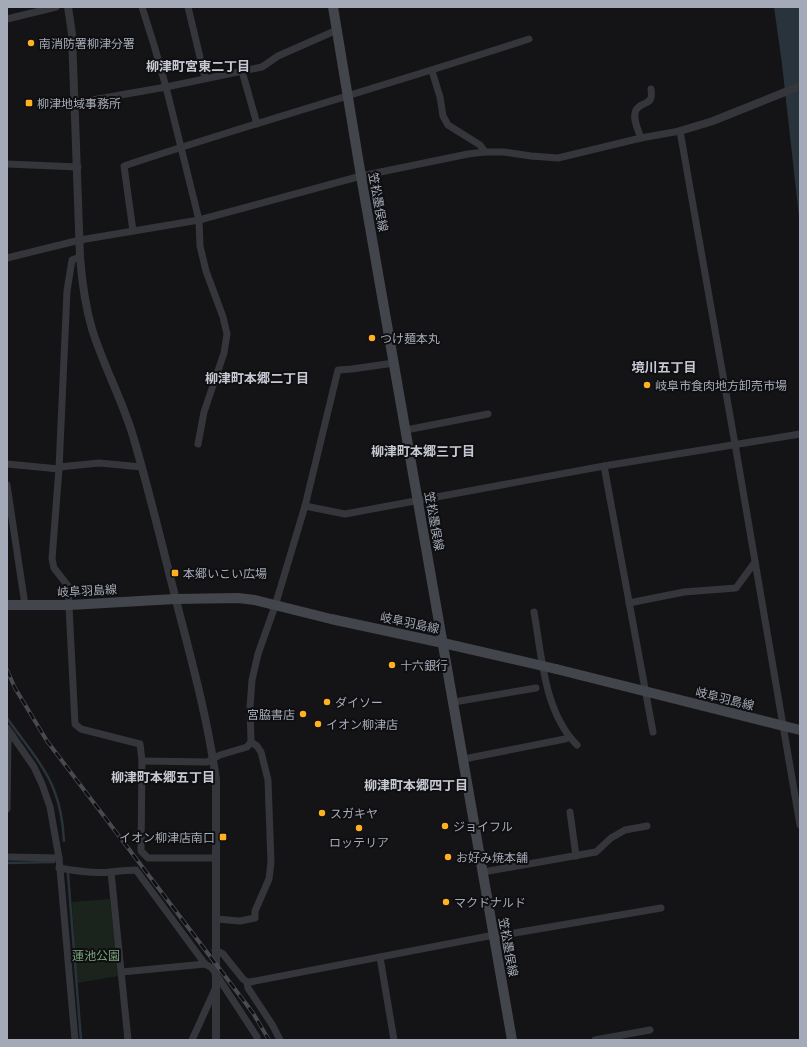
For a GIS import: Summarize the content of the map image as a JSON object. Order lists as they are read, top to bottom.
{
  "streets": {
    "main road": ["笠松墨俣線", "岐阜羽島線"]
  },
  "crossings": [
    ["笠松墨俣線", "岐阜羽島線"]
  ],
  "districts": [
    "柳津町宮東二丁目",
    "境川五丁目",
    "柳津町本郷二丁目",
    "柳津町本郷三丁目",
    "柳津町本郷五丁目",
    "柳津町本郷四丁目"
  ],
  "parks": ["蓮池公園"],
  "places": {
    "other": [
      "南消防署柳津分署",
      "つけ麺本丸",
      "岐阜市食肉地方卸売市場",
      "十六銀行",
      "ダイソー",
      "宮脇書店",
      "イオン柳津店",
      "スガキヤ",
      "ジョイフル",
      "ロッテリア",
      "お好み焼本舗",
      "マクドナルド"
    ],
    "transit": ["柳津地域事務所", "本郷いこい広場", "イオン柳津店南口"]
  }
}
